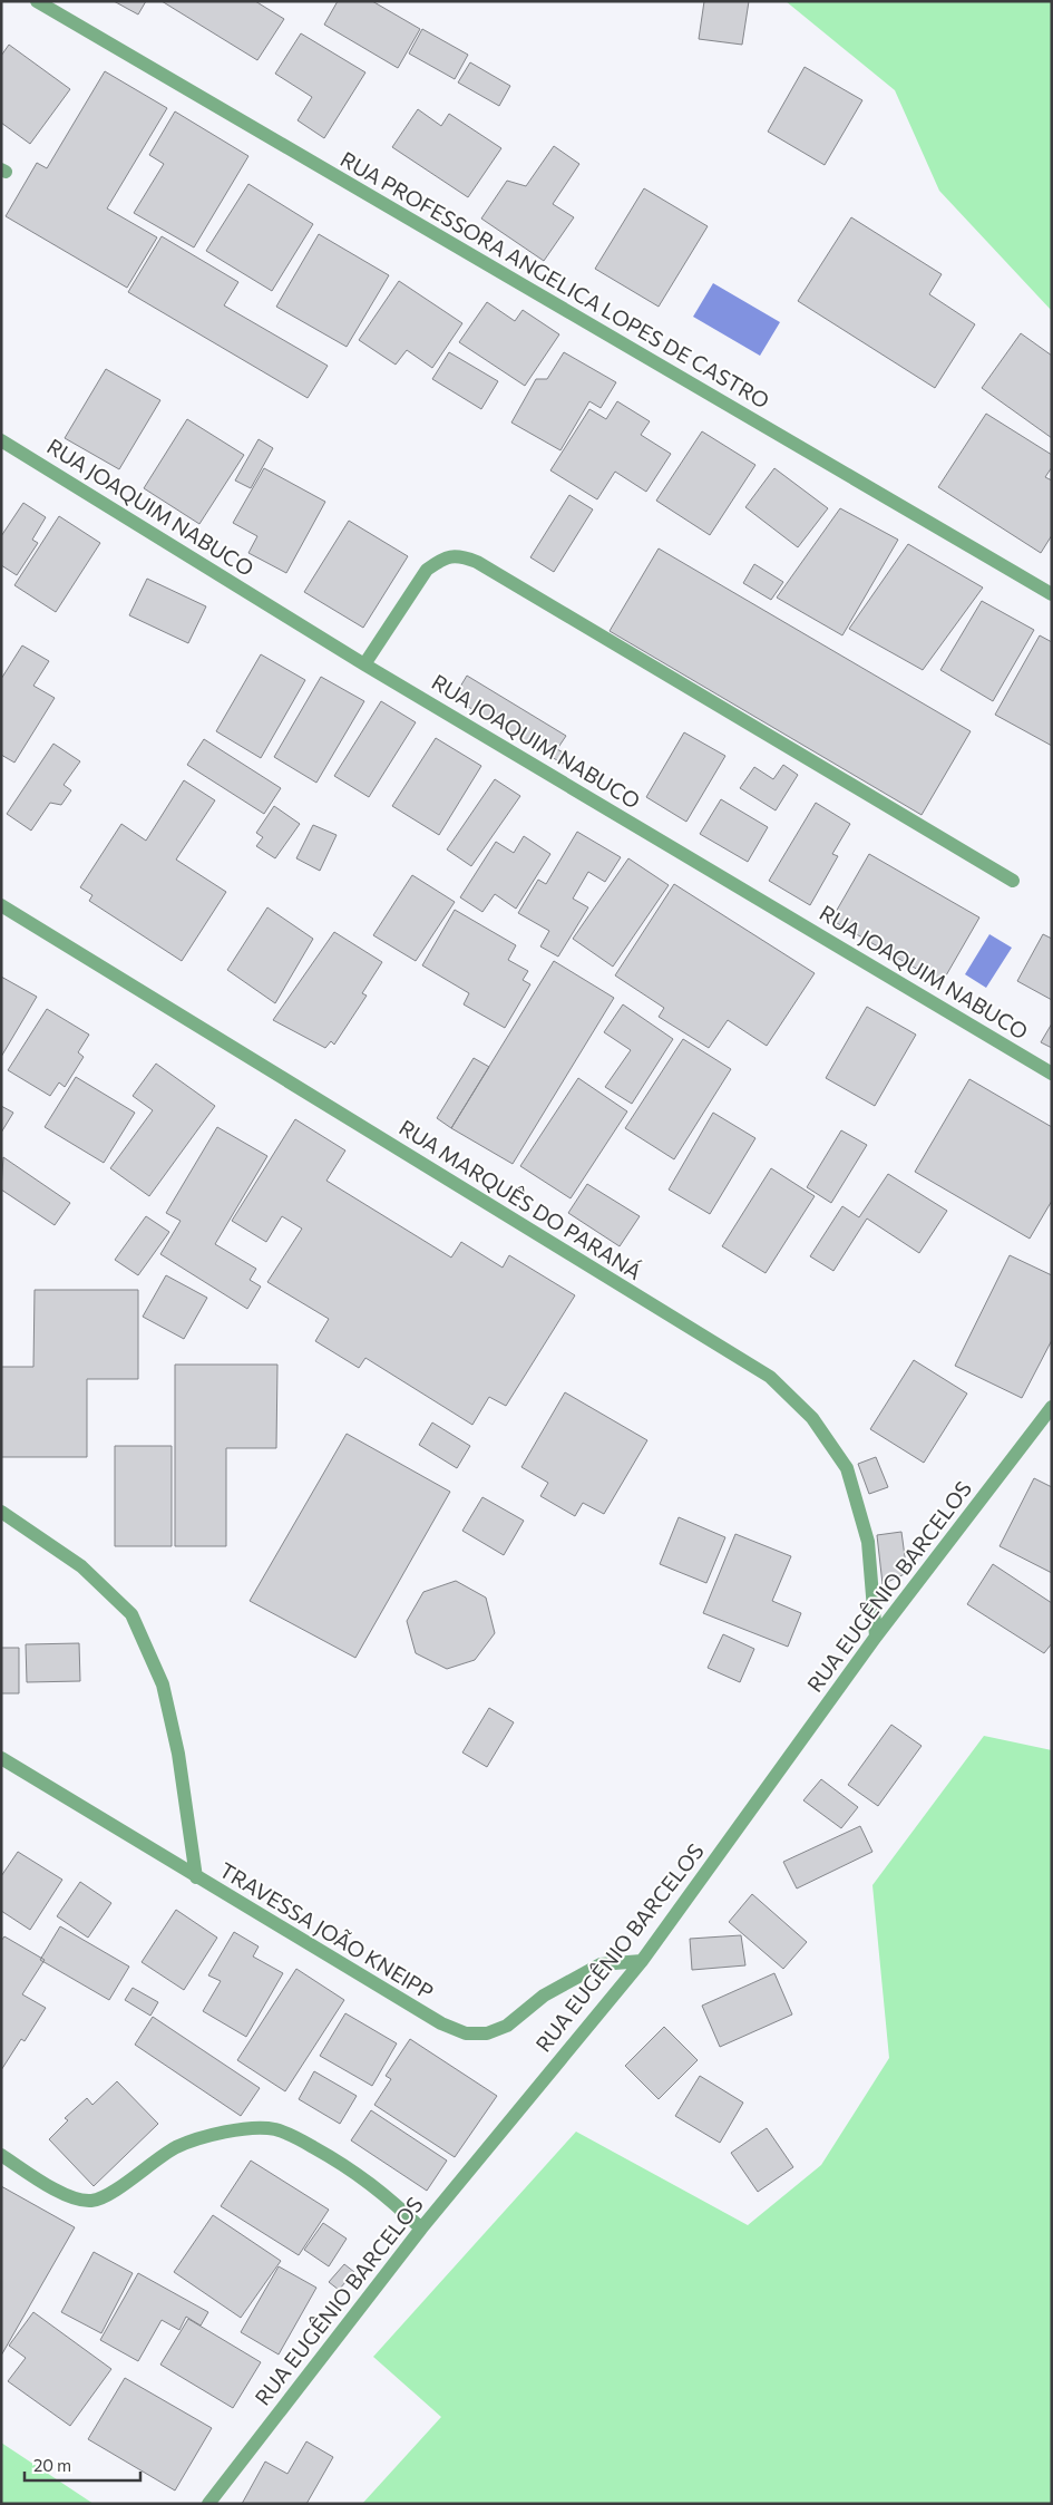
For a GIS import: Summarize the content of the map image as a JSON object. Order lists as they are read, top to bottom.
{
  "streets": {
    "street": [
      "RUA PROFESSORA ANGELICA LOPES DE CASTRO",
      "RUA JOAQUIM NABUCO",
      "RUA MARQUÊS DO PARANÁ",
      "RUA EUGÊNIO BARCELOS",
      "TRAVESSA JOÃO KNEIPP"
    ]
  },
  "crossings": [
    ["RUA MARQUÊS DO PARANÁ", "RUA EUGÊNIO BARCELOS"],
    ["RUA EUGÊNIO BARCELOS", "TRAVESSA JOÃO KNEIPP"]
  ],
  "scale_bar": "20 m"
}
